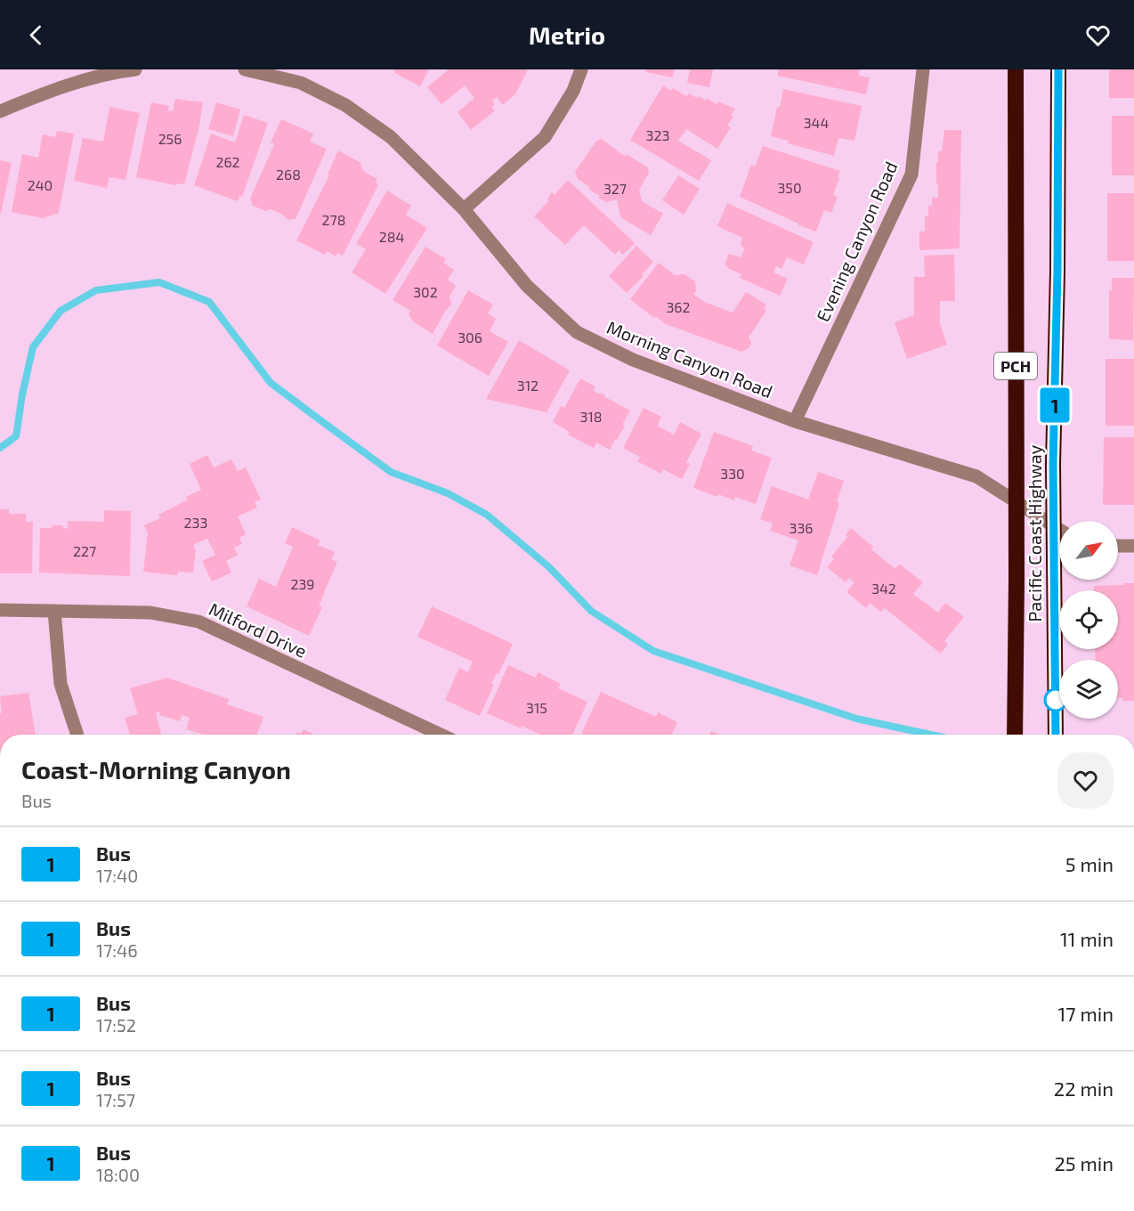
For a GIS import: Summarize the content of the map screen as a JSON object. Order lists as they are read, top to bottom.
{
  "streets": {
    "highway": ["PCH", "Pacific Coast Highway"],
    "street": ["Evening Canyon Road", "Morning Canyon Road", "Milford Drive"]
  },
  "crossings": [
    ["Evening Canyon Road", "Morning Canyon Road"],
    ["Morning Canyon Road", "Pacific Coast Highway"]
  ],
  "lines": ["bus line 1"],
  "house_numbers": [
    "344",
    "323",
    "256",
    "262",
    "268",
    "240",
    "350",
    "327",
    "278",
    "284",
    "302",
    "362",
    "306",
    "312",
    "318",
    "330",
    "233",
    "336",
    "227",
    "239",
    "342",
    "315"
  ],
  "north": "top right",
  "page": {
    "header": "Metrio",
    "on_map": "1",
    "heading": ["Coast-Morning Canyon", "Bus"],
    "list": [
      {
        "mark": "1",
        "name": "Bus",
        "note": "17:40",
        "value": "5 min"
      },
      {
        "mark": "1",
        "name": "Bus",
        "note": "17:46",
        "value": "11 min"
      },
      {
        "mark": "1",
        "name": "Bus",
        "note": "17:52",
        "value": "17 min"
      },
      {
        "mark": "1",
        "name": "Bus",
        "note": "17:57",
        "value": "22 min"
      },
      {
        "mark": "1",
        "name": "Bus",
        "note": "18:00",
        "value": "25 min"
      }
    ]
  }
}
